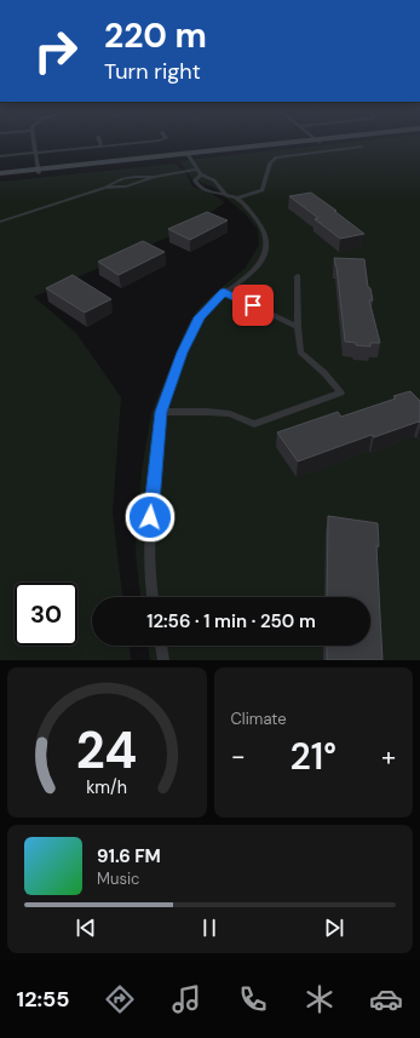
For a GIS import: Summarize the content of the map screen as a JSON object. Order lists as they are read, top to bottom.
{
  "page": {
    "turn": ["220 m", "Turn right"],
    "limit": "30",
    "trip": "12:56 · 1 min · 250 m",
    "tile": "Climate",
    "heat": ["−", "21°", "+"],
    "song": ["91.6 FM", "Music"],
    "tabs": "12:55",
    "gauge": ["24", "km/h"]
  }
}
